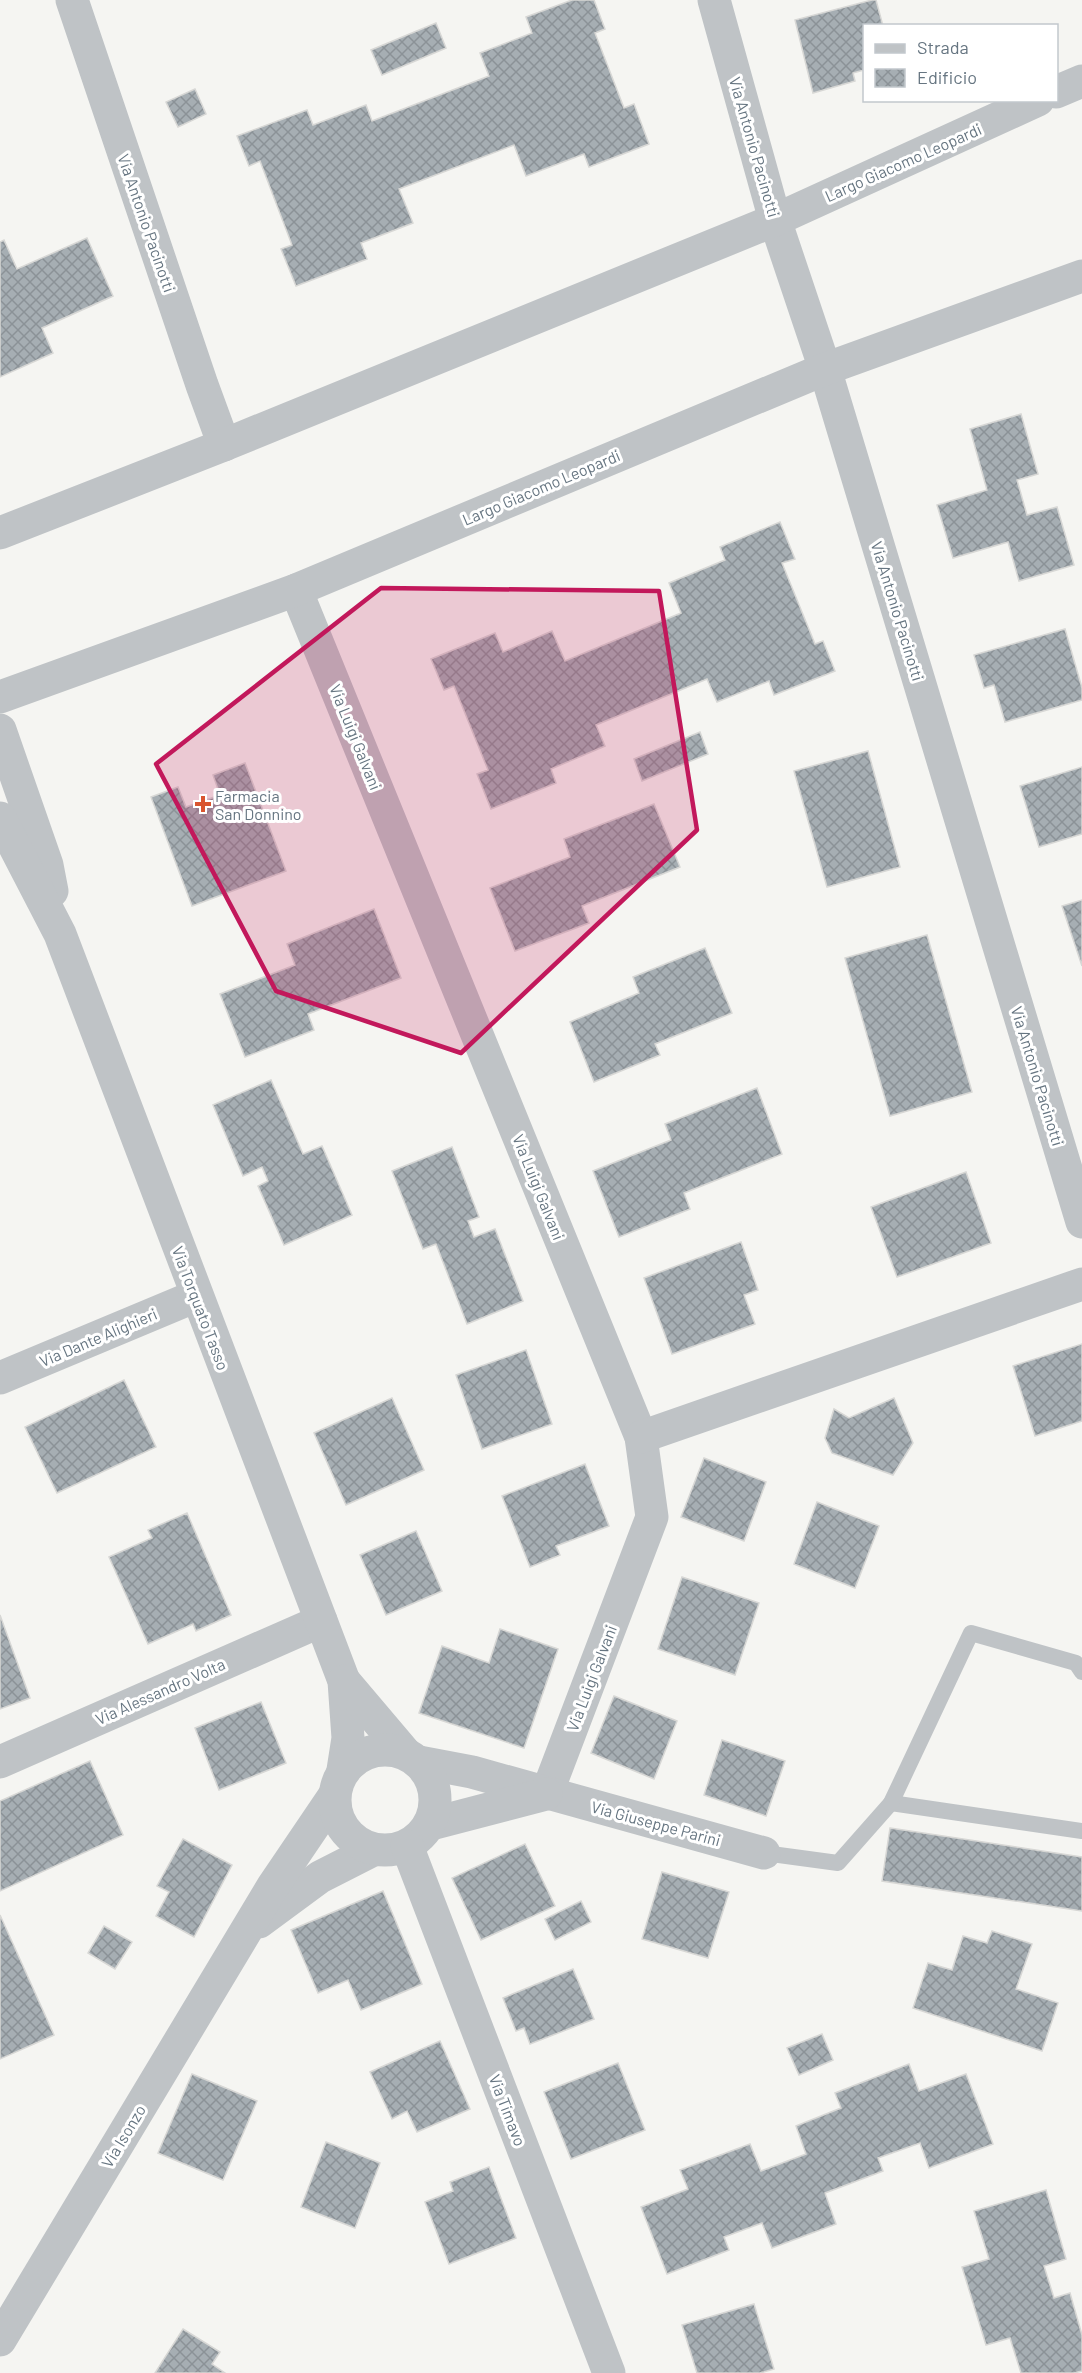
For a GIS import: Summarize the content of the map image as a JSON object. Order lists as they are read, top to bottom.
{
  "streets": {
    "street": [
      "Via Antonio Pacinotti",
      "Largo Giacomo Leopardi",
      "Via Luigi Galvani",
      "Via Torquato Tasso",
      "Via Dante Alighieri",
      "Via Alessandro Volta",
      "Via Giuseppe Parini",
      "Via Timavo",
      "Via Isonzo"
    ]
  },
  "crossings": [
    ["Via Antonio Pacinotti", "Largo Giacomo Leopardi"],
    ["Largo Giacomo Leopardi", "Via Luigi Galvani"],
    ["Via Luigi Galvani", "Via Giuseppe Parini"],
    ["Via Torquato Tasso", "Via Dante Alighieri"],
    ["Via Torquato Tasso", "Via Alessandro Volta"],
    ["Via Torquato Tasso", "Via Giuseppe Parini"],
    ["Via Torquato Tasso", "Via Timavo"],
    ["Via Torquato Tasso", "Via Isonzo"],
    ["Via Giuseppe Parini", "Via Timavo"],
    ["Via Giuseppe Parini", "Via Isonzo"],
    ["Via Timavo", "Via Isonzo"]
  ],
  "places": {
    "health": ["Farmacia San Donnino"]
  },
  "legend": ["Strada", "Edificio"]
}
